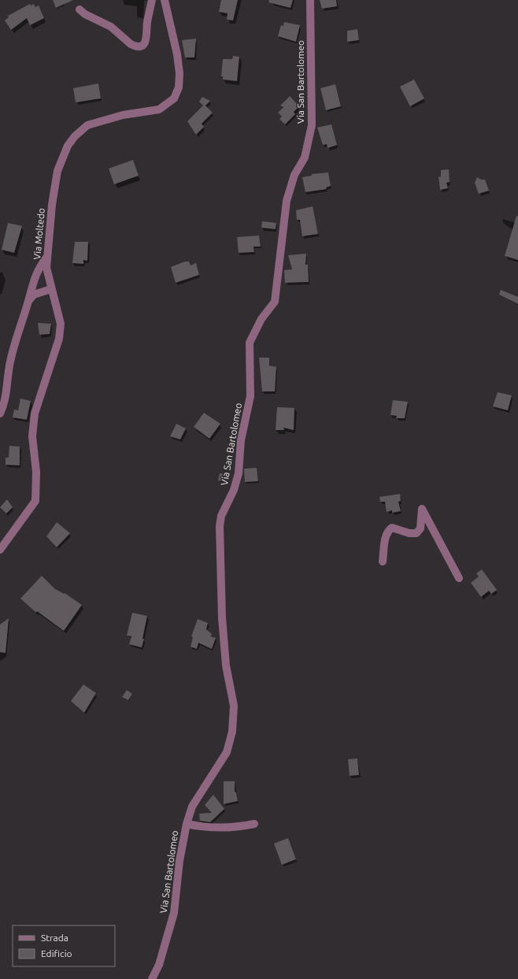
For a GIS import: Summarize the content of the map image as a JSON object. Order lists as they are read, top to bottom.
{
  "streets": {
    "street": ["Via San Bartolomeo", "Via Moltedo"]
  },
  "legend": ["Strada", "Edificio"]
}
